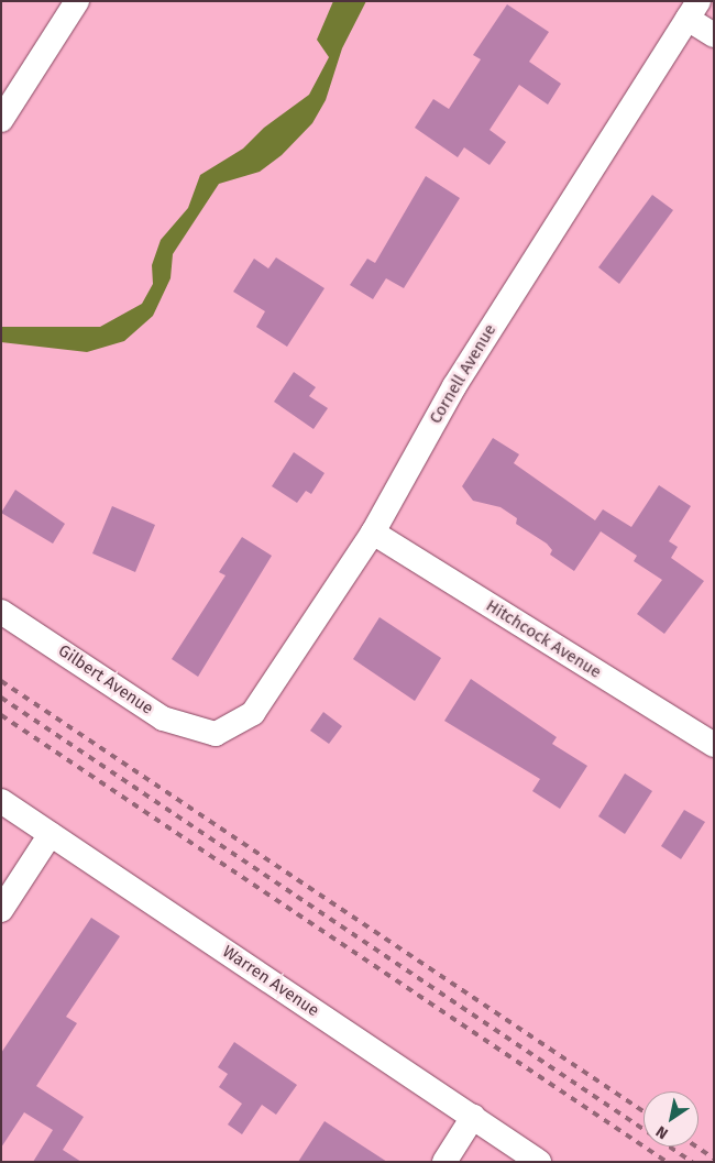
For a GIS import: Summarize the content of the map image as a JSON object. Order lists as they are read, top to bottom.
{
  "streets": {
    "street": [
      "Cornell Avenue",
      "Hitchcock Avenue",
      "Gilbert Avenue",
      "Warren Avenue"
    ]
  },
  "crossings": [
    ["Cornell Avenue", "Hitchcock Avenue"],
    ["Cornell Avenue", "Gilbert Avenue"]
  ],
  "north": "bottom left"
}
